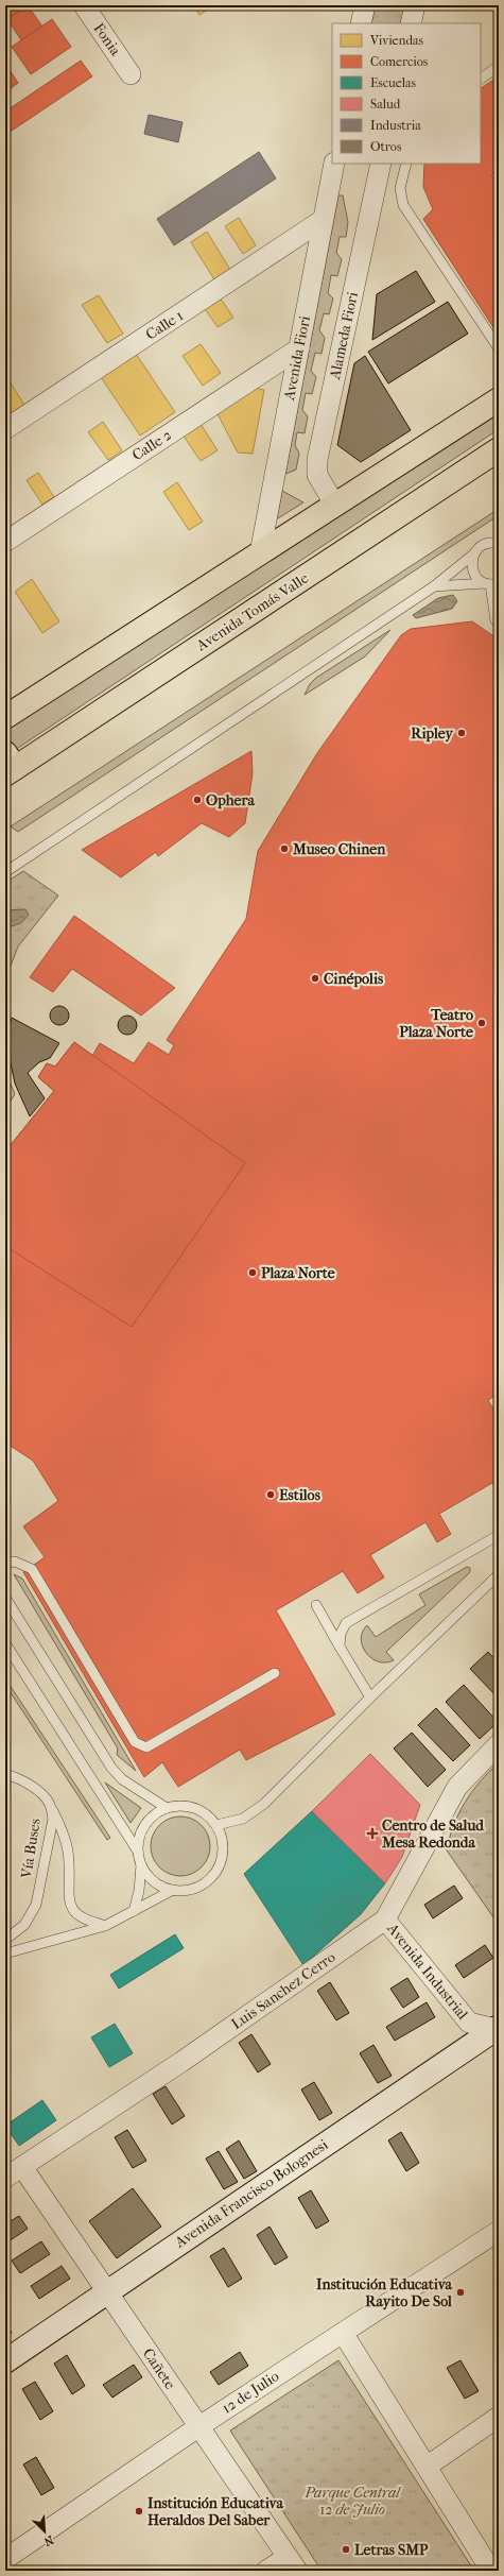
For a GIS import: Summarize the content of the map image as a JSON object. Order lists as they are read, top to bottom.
{
  "streets": {
    "main road": ["Avenida Tomás Valle"],
    "street": [
      "Fonia",
      "Calle 1",
      "Alameda Fiori",
      "Avenida Fiori",
      "Calle 2",
      "Avenida Industrial",
      "Luis Sanchez Cerro",
      "Avenida Francisco Bolognesi",
      "Cañete",
      "12 de Julio"
    ],
    "lane": ["Vía Buses"]
  },
  "crossings": [
    ["Calle 1", "Avenida Fiori"],
    ["Avenida Fiori", "Calle 2"],
    ["Avenida Industrial", "Luis Sanchez Cerro"],
    ["Avenida Industrial", "Avenida Francisco Bolognesi"],
    ["Luis Sanchez Cerro", "Cañete"],
    ["Avenida Francisco Bolognesi", "Cañete"],
    ["Cañete", "12 de Julio"]
  ],
  "parks": ["Parque Central 12 de Julio"],
  "places": {
    "other": [
      "Ripley",
      "Ophera",
      "Museo Chinen",
      "Cinépolis",
      "Teatro Plaza Norte",
      "Plaza Norte",
      "Estilos",
      "Institución Educativa Rayito De Sol",
      "Institución Educativa Heraldos Del Saber",
      "Letras SMP"
    ],
    "health": ["Centro de Salud Mesa Redonda"]
  },
  "legend": [
    "Viviendas",
    "Comercios",
    "Escuelas",
    "Salud",
    "Industria",
    "Otros"
  ],
  "north": "bottom right"
}
